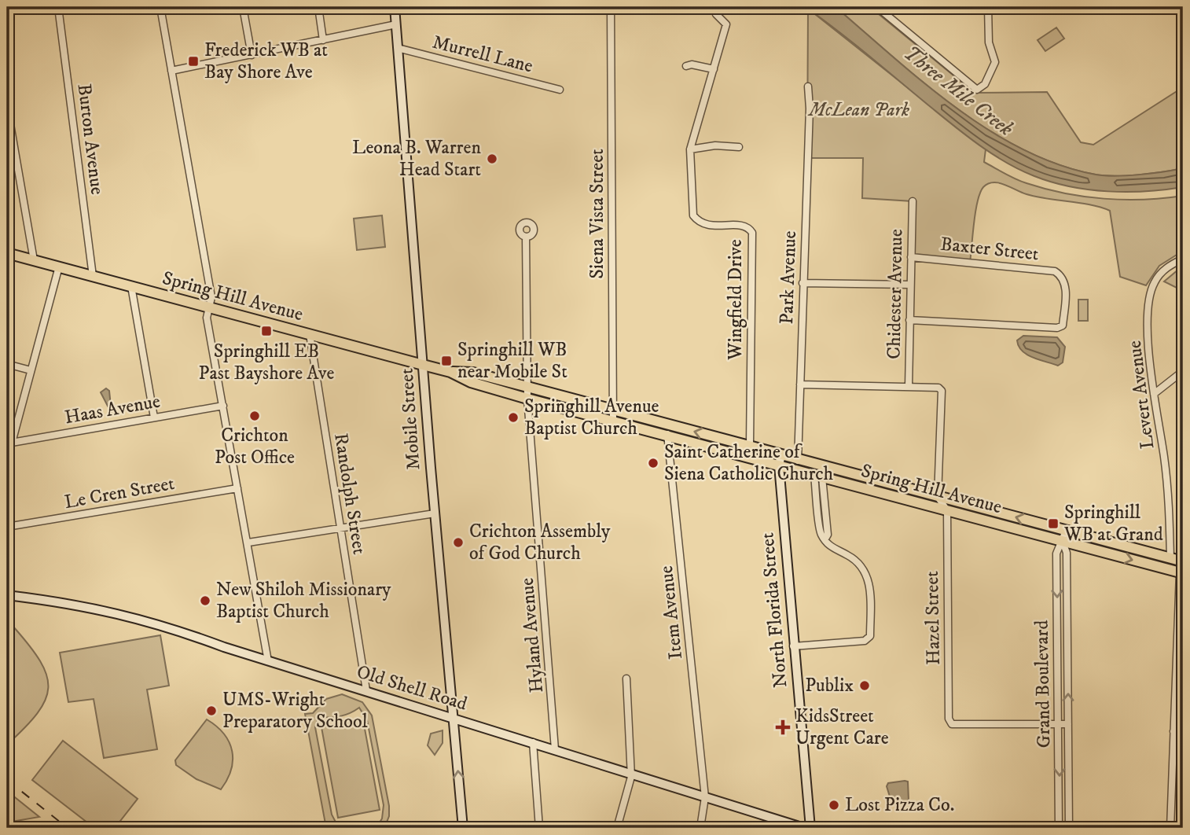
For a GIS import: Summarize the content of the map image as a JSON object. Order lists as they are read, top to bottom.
{
  "streets": {
    "main road": ["Spring Hill Avenue"],
    "street": [
      "Murrell Lane",
      "Burton Avenue",
      "Siena Vista Street",
      "Baxter Street",
      "Park Avenue",
      "Chidester Avenue",
      "Wingfield Drive",
      "Levert Avenue",
      "Haas Avenue",
      "Mobile Street",
      "Le Cren Street",
      "Randolph Street",
      "North Florida Street",
      "Item Avenue",
      "Hazel Street",
      "Hyland Avenue",
      "Grand Boulevard",
      "Old Shell Road"
    ]
  },
  "crossings": [
    ["Murrell Lane", "Mobile Street"],
    ["Burton Avenue", "Spring Hill Avenue"],
    ["Siena Vista Street", "Spring Hill Avenue"],
    ["Baxter Street", "Chidester Avenue"],
    ["Park Avenue", "Spring Hill Avenue"],
    ["Spring Hill Avenue", "Wingfield Drive"],
    ["Spring Hill Avenue", "Levert Avenue"],
    ["Spring Hill Avenue", "Mobile Street"],
    ["Spring Hill Avenue", "Randolph Street"],
    ["Spring Hill Avenue", "North Florida Street"],
    ["Spring Hill Avenue", "Item Avenue"],
    ["Spring Hill Avenue", "Hazel Street"],
    ["Spring Hill Avenue", "Hyland Avenue"],
    ["Spring Hill Avenue", "Grand Boulevard"],
    ["Mobile Street", "Old Shell Road"],
    ["Randolph Street", "Old Shell Road"],
    ["Item Avenue", "Old Shell Road"],
    ["Hazel Street", "Grand Boulevard"],
    ["Hyland Avenue", "Old Shell Road"]
  ],
  "water": ["Three Mile Creek"],
  "parks": ["McLean Park"],
  "places": {
    "transit": [
      "Frederick WB at Bay Shore Ave",
      "Springhill EB Past Bayshore Ave",
      "Springhill WB near Mobile St",
      "Springhill WB at Grand"
    ],
    "other": [
      "Leona B. Warren Head Start",
      "Crichton Post Office",
      "Springhill Avenue Baptist Church",
      "Saint Catherine of Siena Catholic Church",
      "Crichton Assembly of God Church",
      "New Shiloh Missionary Baptist Church",
      "Publix",
      "UMS-Wright Preparatory School",
      "Lost Pizza Co."
    ],
    "health": ["KidsStreet Urgent Care"]
  }
}
